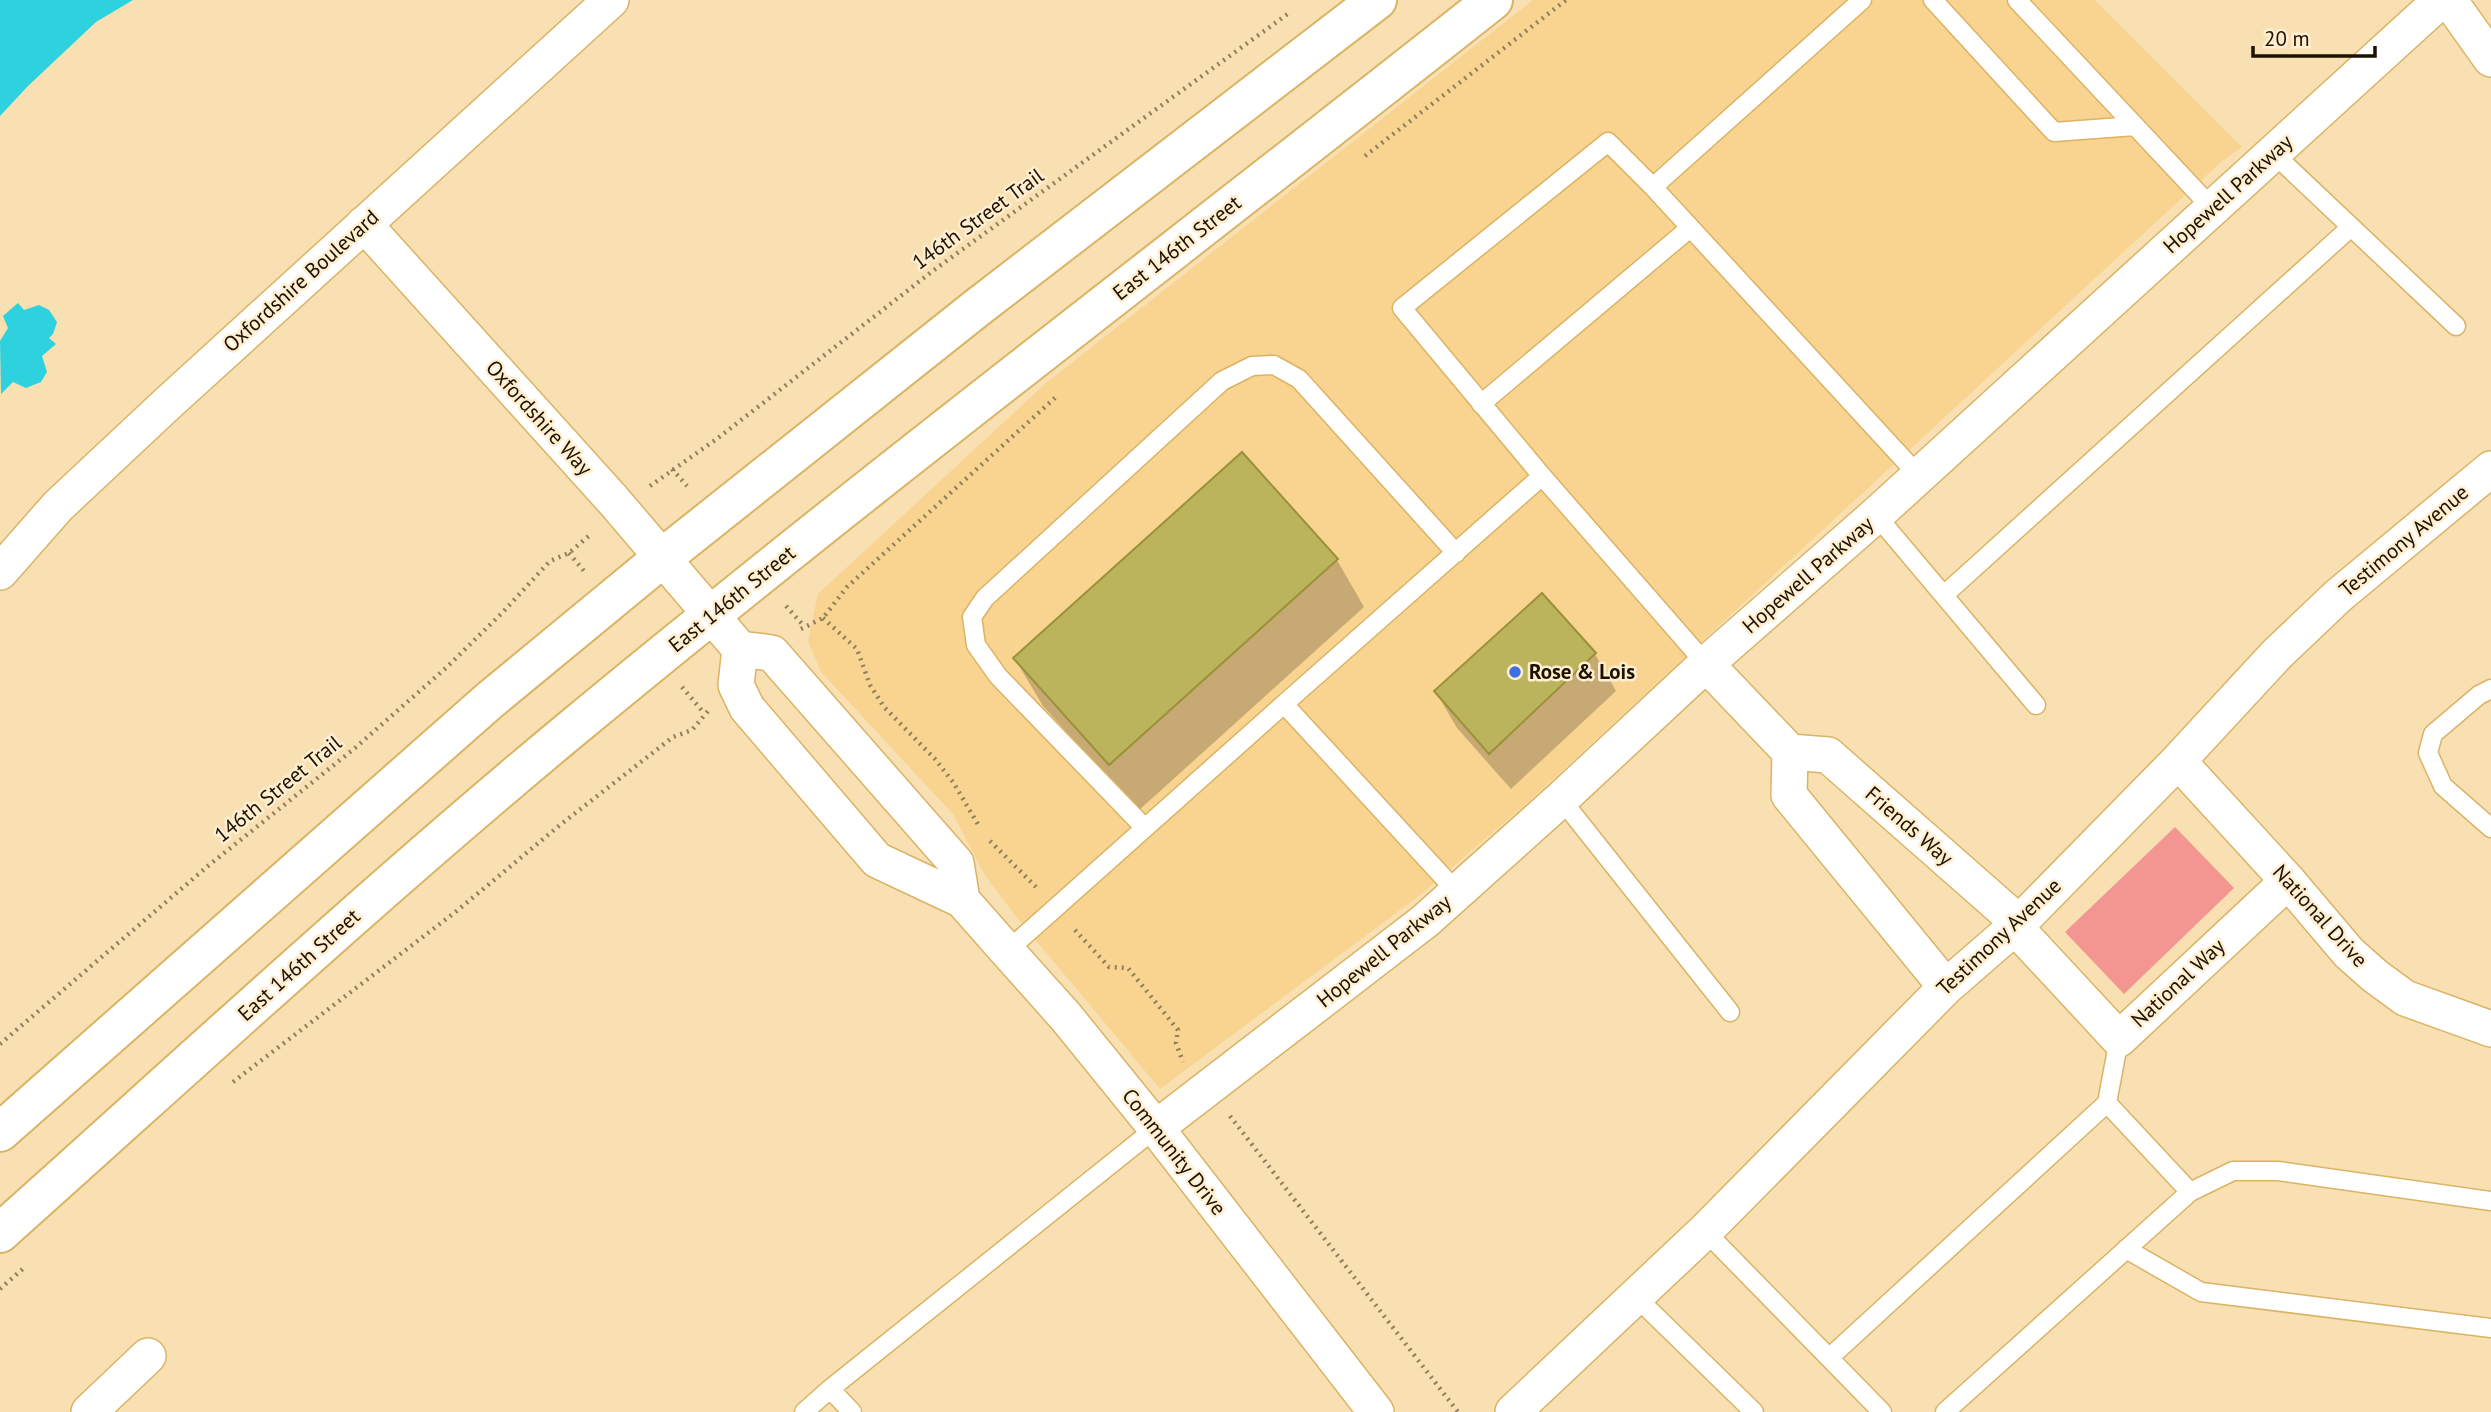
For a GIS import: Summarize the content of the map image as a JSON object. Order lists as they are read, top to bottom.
{
  "streets": {
    "main road": ["East 146th Street"],
    "street": [
      "Hopewell Parkway",
      "Oxfordshire Boulevard",
      "Oxfordshire Way",
      "Testimony Avenue",
      "Friends Way",
      "National Drive",
      "National Way",
      "Community Drive"
    ],
    "path": ["146th Street Trail"]
  },
  "crossings": [
    ["Hopewell Parkway", "Community Drive"],
    ["East 146th Street", "Oxfordshire Way"],
    ["Oxfordshire Boulevard", "Oxfordshire Way"],
    ["Testimony Avenue", "Friends Way"],
    ["Testimony Avenue", "National Drive"],
    ["Testimony Avenue", "National Way"],
    ["Friends Way", "National Way"],
    ["National Drive", "National Way"]
  ],
  "places": ["Rose & Lois"],
  "scale_bar": "20 m"
}
